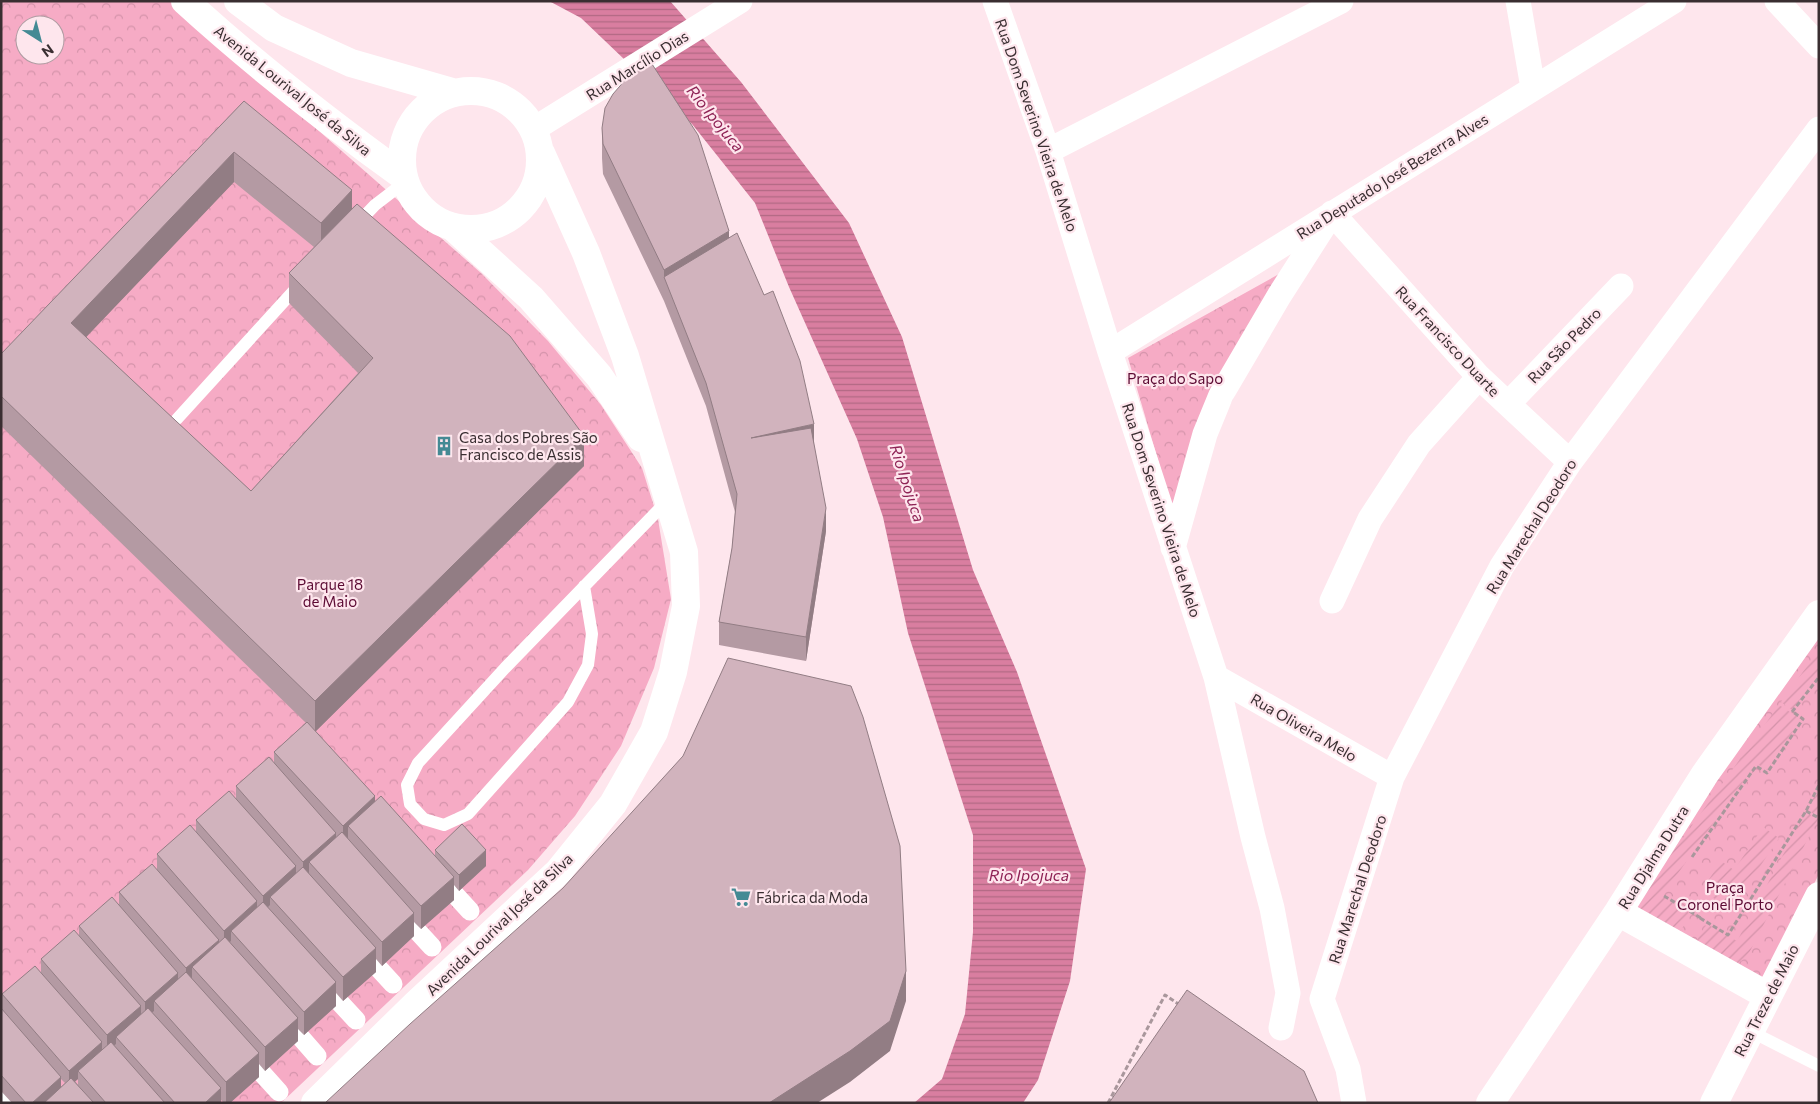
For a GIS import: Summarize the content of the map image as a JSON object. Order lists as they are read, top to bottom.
{
  "streets": {
    "street": [
      "Rua Marcílio Dias",
      "Avenida Lourival José da Silva",
      "Rua Dom Severino Vieira de Melo",
      "Rua Deputado José Bezerra Alves",
      "Rua Francisco Duarte",
      "Rua São Pedro",
      "Rua Marechal Deodoro",
      "Rua Oliveira Melo",
      "Rua Djalma Dutra",
      "Rua Treze de Maio"
    ]
  },
  "crossings": [
    ["Rua Marcílio Dias", "Avenida Lourival José da Silva"],
    ["Rua Dom Severino Vieira de Melo", "Rua Deputado José Bezerra Alves"],
    ["Rua Dom Severino Vieira de Melo", "Rua Oliveira Melo"],
    ["Rua Deputado José Bezerra Alves", "Rua Francisco Duarte"],
    ["Rua Francisco Duarte", "Rua São Pedro"],
    ["Rua Francisco Duarte", "Rua Marechal Deodoro"],
    ["Rua Marechal Deodoro", "Rua Oliveira Melo"]
  ],
  "water": ["Rio Ipojuca"],
  "parks": ["Praça do Sapo", "Parque 18 de Maio", "Praça Coronel Porto"],
  "places": {
    "building": ["Casa dos Pobres São Francisco de Assis"],
    "supermarket": ["Fábrica da Moda"]
  },
  "north": "bottom right"
}
